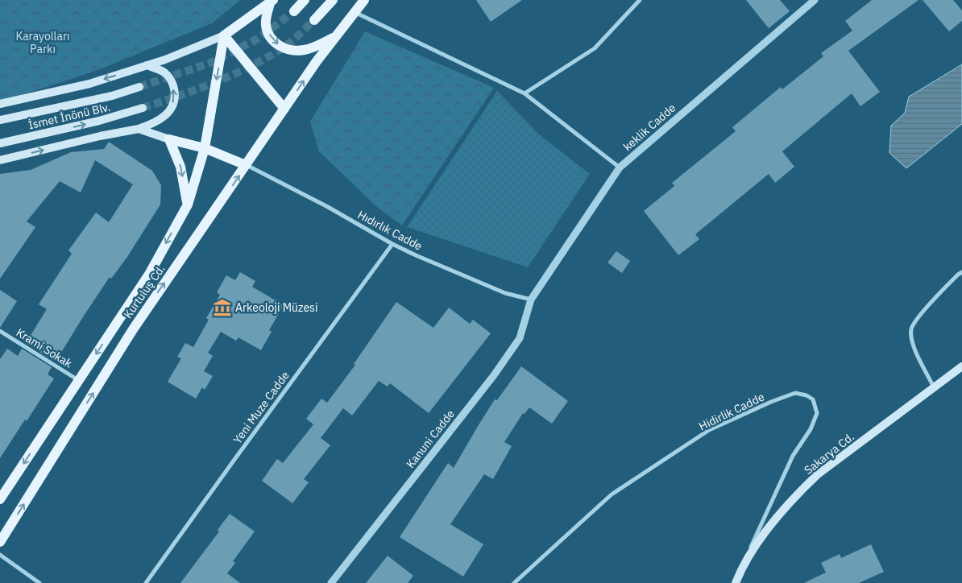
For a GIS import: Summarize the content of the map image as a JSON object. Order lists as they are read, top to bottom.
{
  "streets": {
    "main road": ["İsmet İnönü Blv.", "Kurtuluş Cd.", "Sakarya Cd."],
    "street": [
      "keklik Cadde",
      "Hıdırlık Cadde",
      "Krami Sokak",
      "Yeni Muze Cadde",
      "Hidirlik Cadde",
      "Kanuni Cadde"
    ]
  },
  "crossings": [
    ["keklik Cadde", "Hıdırlık Cadde"],
    ["keklik Cadde", "Kanuni Cadde"],
    ["Hıdırlık Cadde", "Kurtuluş Cd."],
    ["Hıdırlık Cadde", "Yeni Muze Cadde"],
    ["Hıdırlık Cadde", "Kanuni Cadde"],
    ["Kurtuluş Cd.", "Krami Sokak"],
    ["Hidirlik Cadde", "Sakarya Cd."]
  ],
  "parks": ["Karayolları Parkı"],
  "places": {
    "museum": ["Arkeoloji Müzesi"]
  }
}
